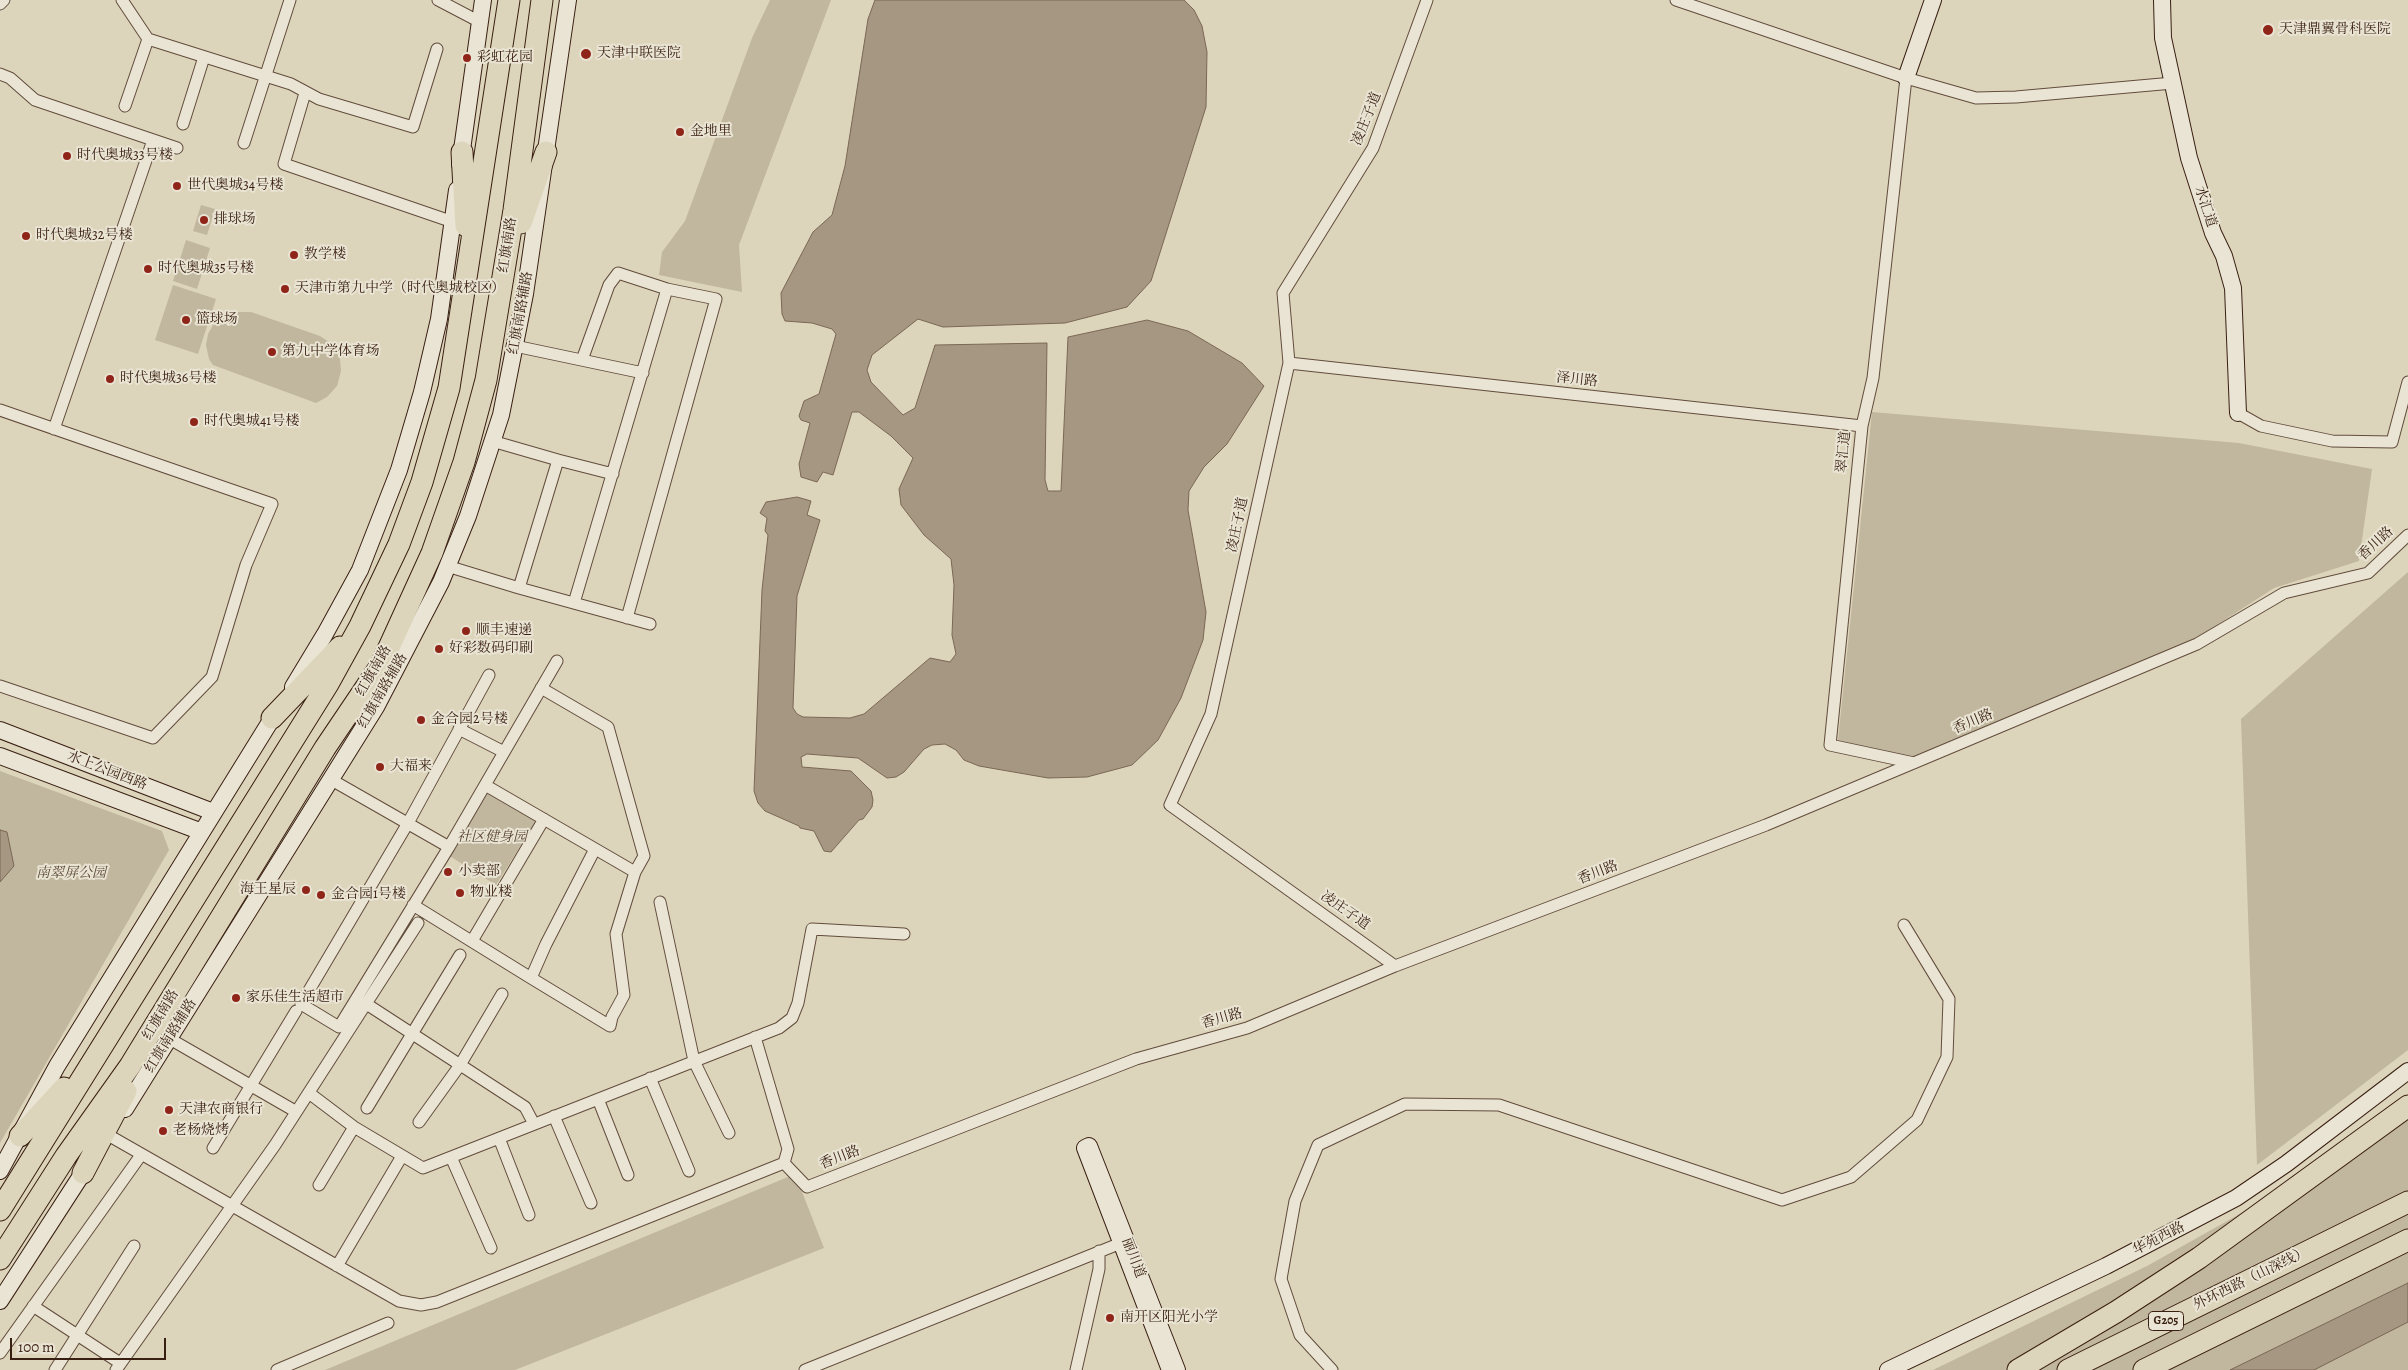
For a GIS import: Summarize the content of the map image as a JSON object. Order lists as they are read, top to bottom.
{
  "streets": {
    "highway": ["红旗南路", "外环西路（山深线）", "G205"],
    "main road": [
      "水汇道",
      "红旗南路辅路",
      "水上公园西路",
      "华苑西路",
      "丽川道"
    ],
    "street": [
      "凌庄子道",
      "泽川路",
      "翠汇道",
      "香川路"
    ]
  },
  "crossings": [
    ["凌庄子道", "泽川路"],
    ["凌庄子道", "香川路"],
    ["泽川路", "翠汇道"],
    ["翠汇道", "香川路"]
  ],
  "parks": ["社区健身园", "南翠屏公园"],
  "places": [
    "天津鼎翼骨科医院",
    "天津中联医院",
    "彩虹花园",
    "金地里",
    "时代奥城33号楼",
    "世代奥城34号楼",
    "排球场",
    "时代奥城32号楼",
    "教学楼",
    "时代奥城35号楼",
    "天津市第九中学（时代奥城校区）",
    "篮球场",
    "第九中学体育场",
    "时代奥城36号楼",
    "时代奥城41号楼",
    "顺丰速递",
    "好彩数码印刷",
    "金合园2号楼",
    "大福来",
    "小卖部",
    "海王星辰",
    "物业楼",
    "金合园1号楼",
    "家乐佳生活超市",
    "天津农商银行",
    "老杨烧烤",
    "南开区阳光小学"
  ],
  "scale_bar": "100 m"
}
